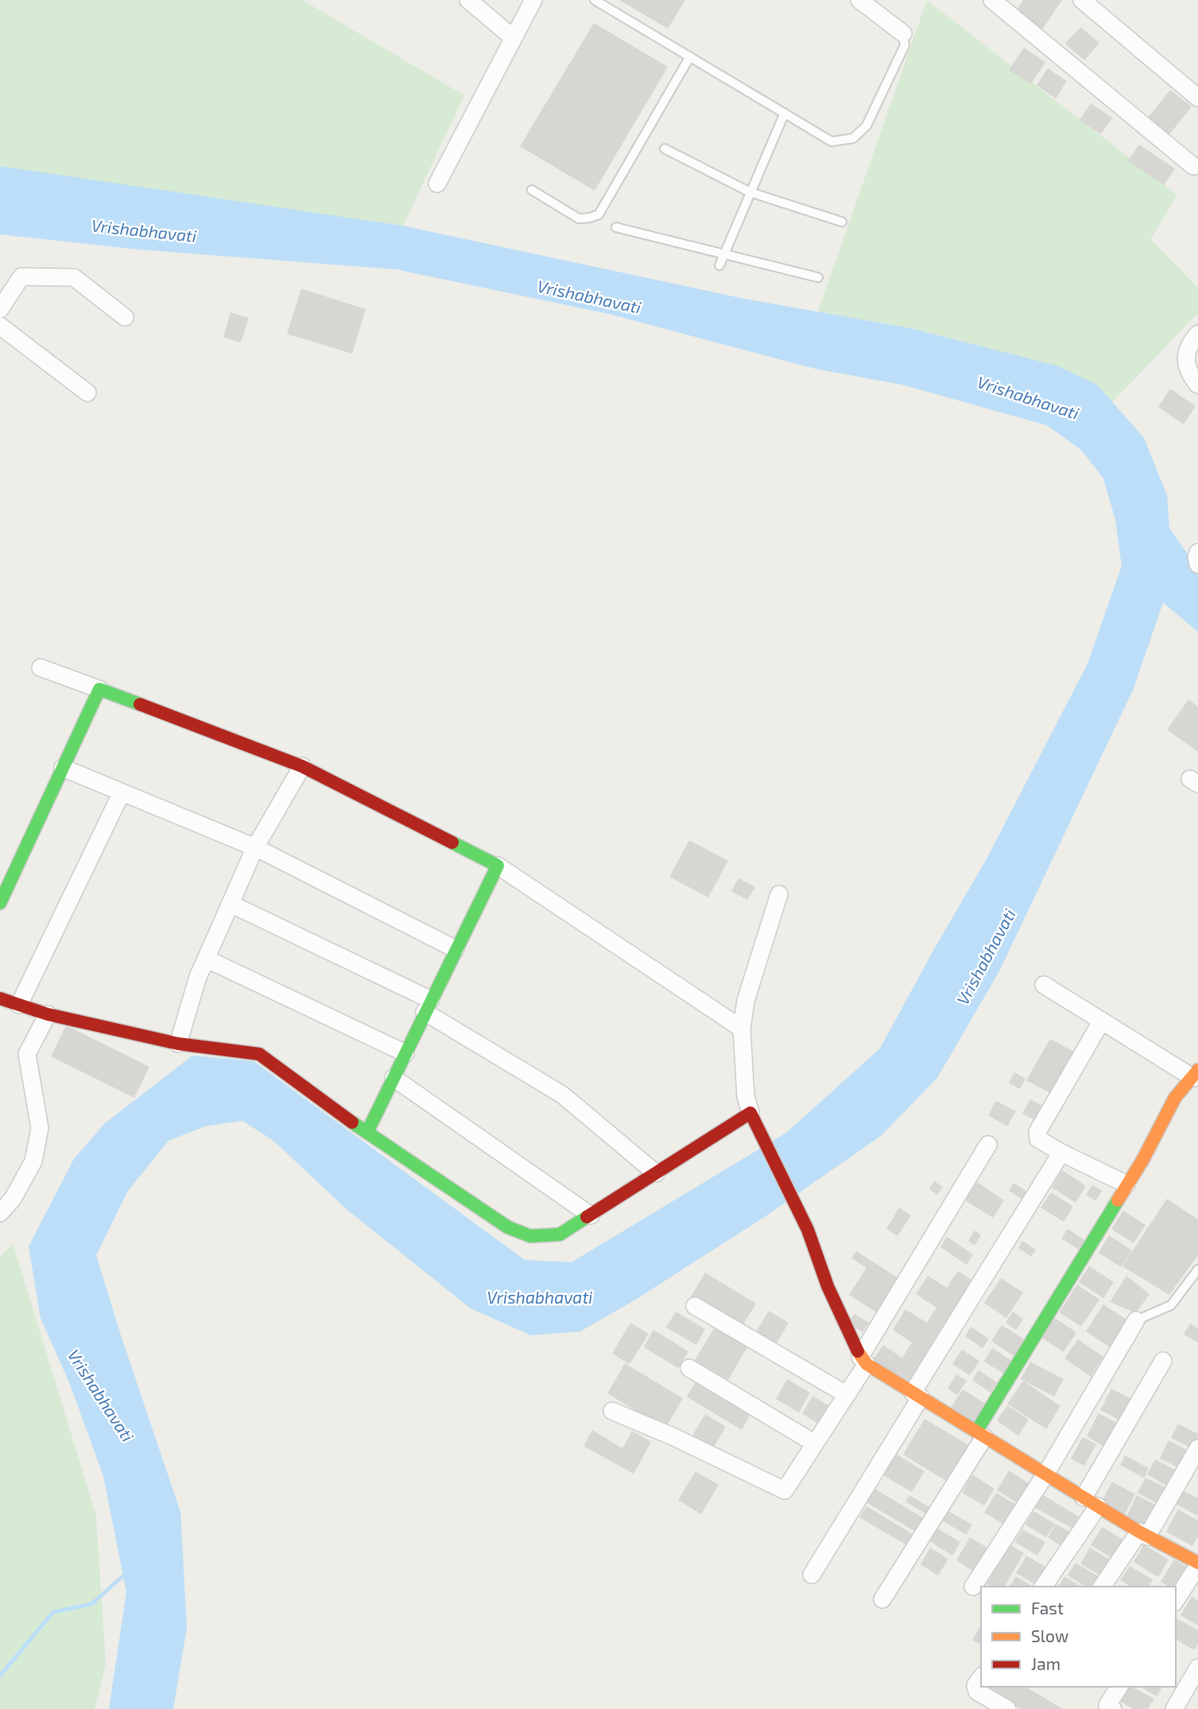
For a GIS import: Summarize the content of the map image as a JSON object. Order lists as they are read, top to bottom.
{
  "water": ["Vrishabhavati"],
  "legend": ["Fast", "Slow", "Jam"]
}
